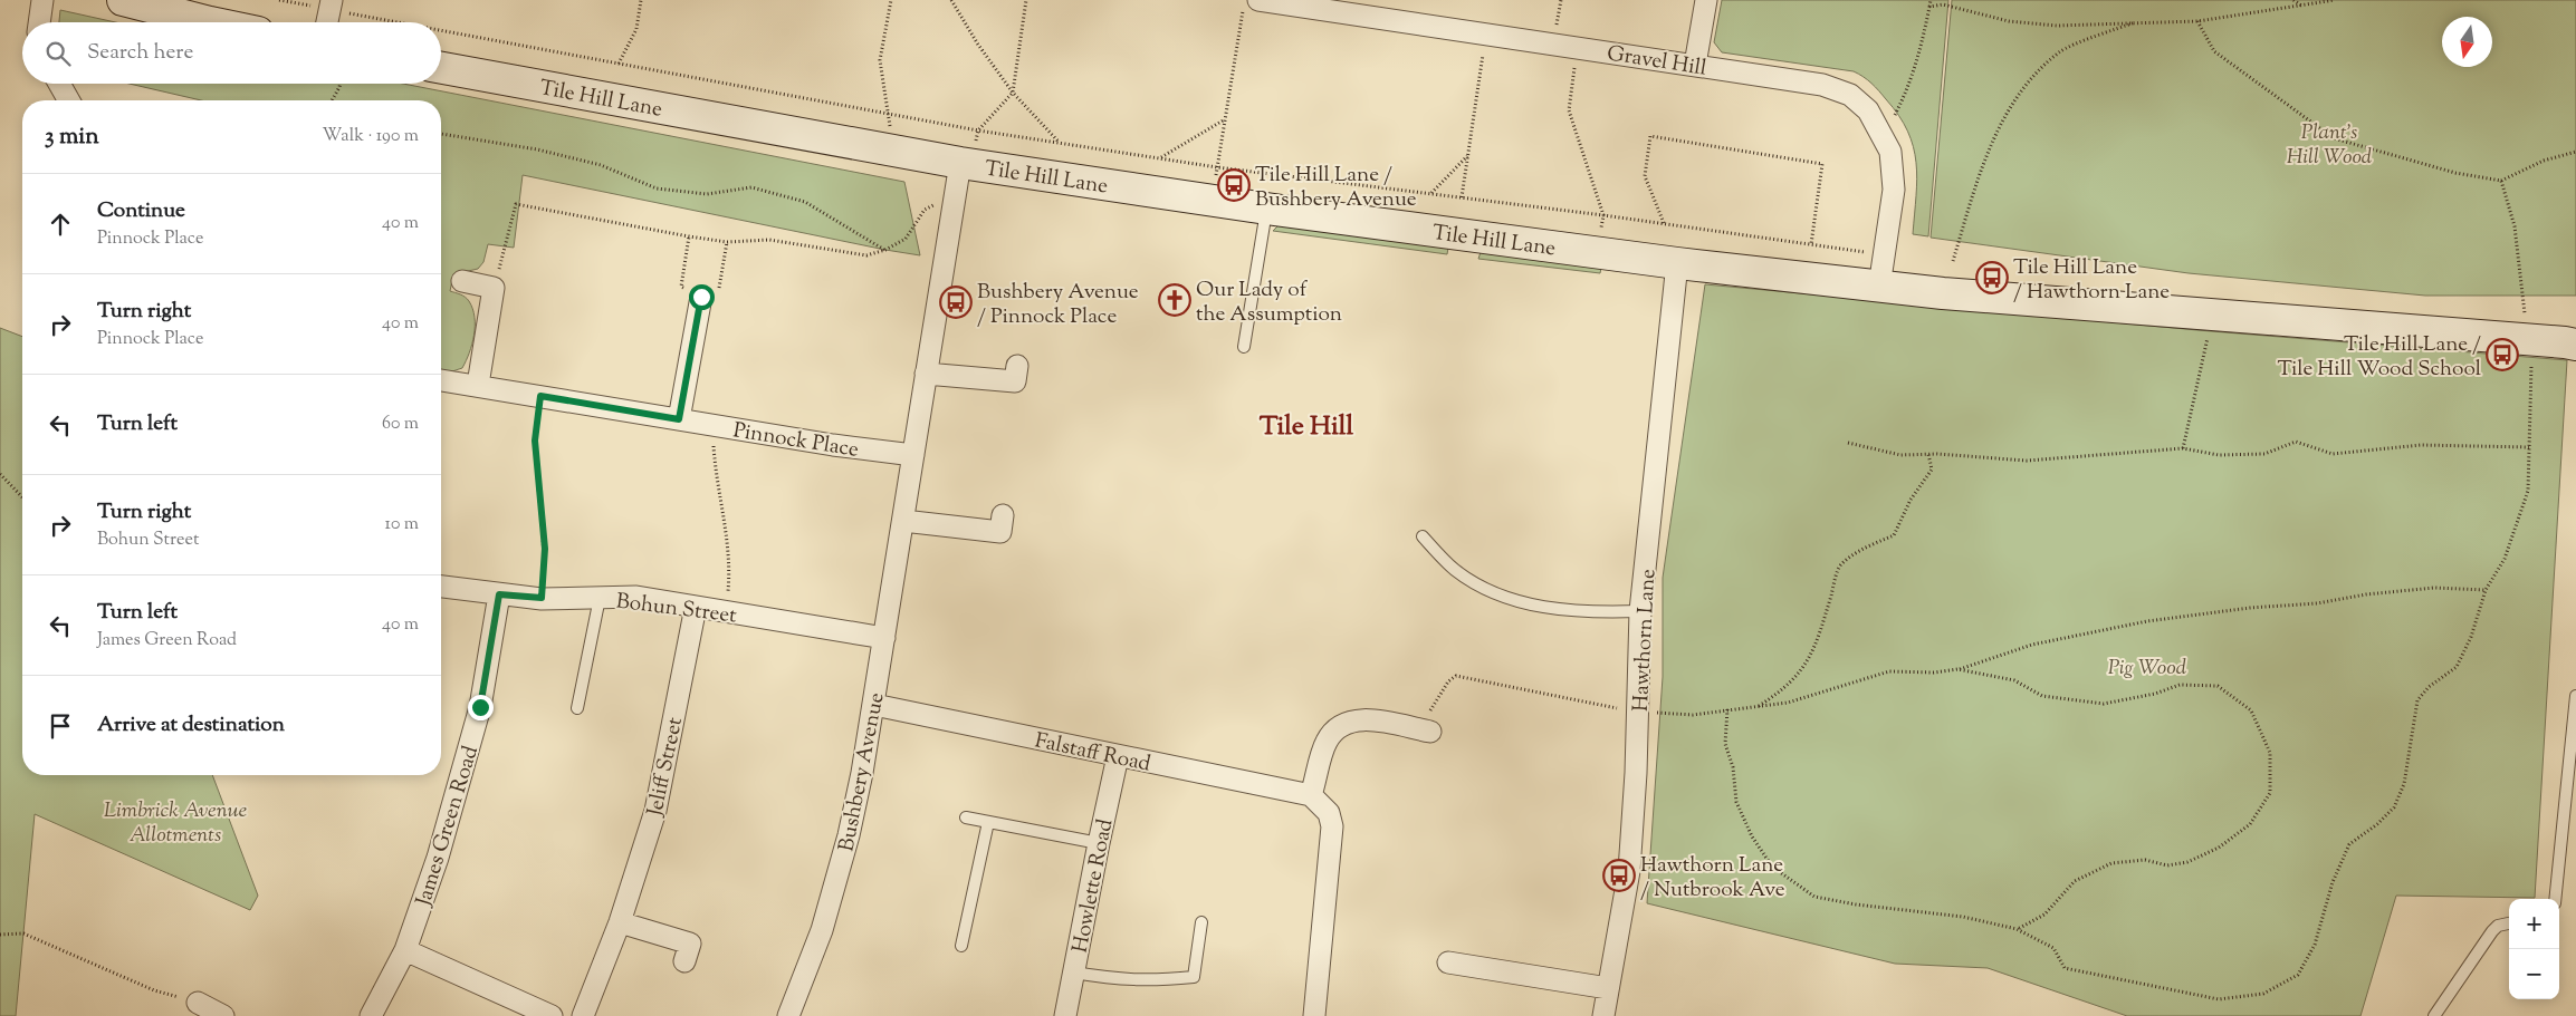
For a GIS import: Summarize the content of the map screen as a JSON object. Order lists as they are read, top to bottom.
{
  "streets": {
    "main road": ["Tile Hill Lane"],
    "street": [
      "Gravel Hill",
      "Pinnock Place",
      "Bohun Street",
      "Hawthorn Lane",
      "Falstaff Road",
      "Jeliff Street",
      "Bushbery Avenue",
      "James Green Road",
      "Howlette Road"
    ]
  },
  "crossings": [
    ["Gravel Hill", "Tile Hill Lane"],
    ["Tile Hill Lane", "Hawthorn Lane"],
    ["Tile Hill Lane", "Bushbery Avenue"],
    ["Pinnock Place", "Bushbery Avenue"],
    ["Bohun Street", "Jeliff Street"],
    ["Bohun Street", "Bushbery Avenue"],
    ["Bohun Street", "James Green Road"],
    ["Falstaff Road", "Bushbery Avenue"],
    ["Falstaff Road", "Howlette Road"]
  ],
  "districts": ["Tile Hill"],
  "parks": ["Plant's Hill Wood", "Pig Wood", "Limbrick Avenue Allotments"],
  "places": {
    "bus stop": [
      "Tile Hill Lane / Bushbery Avenue",
      "Tile Hill Lane / Hawthorn Lane",
      "Bushbery Avenue / Pinnock Place",
      "Tile Hill Lane / Tile Hill Wood School",
      "Hawthorn Lane / Nutbrook Ave"
    ],
    "church": ["Our Lady of the Assumption"]
  },
  "north": "bottom",
  "page": {
    "search": "Search here",
    "heading": ["3 min", "Walk · 190 m"],
    "list": [
      ["Continue", "Pinnock Place", "40 m"],
      ["Turn right", "Pinnock Place", "40 m"],
      ["Turn left", "60 m"],
      ["Turn right", "Bohun Street", "10 m"],
      ["Turn left", "James Green Road", "40 m"],
      "Arrive at destination"
    ],
    "map_buttons": ["+", "−"]
  }
}
